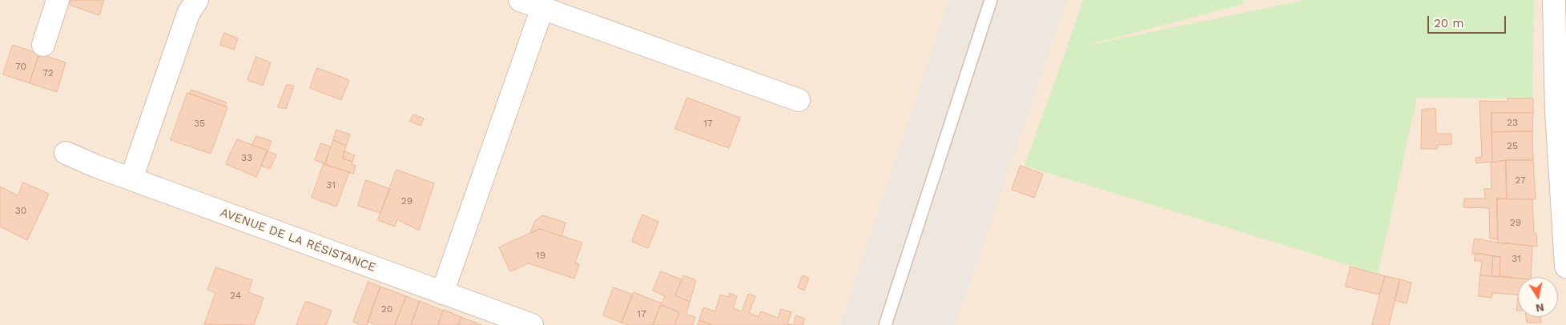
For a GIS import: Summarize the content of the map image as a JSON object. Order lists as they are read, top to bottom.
{
  "streets": {
    "street": ["AVENUE DE LA RÉSISTANCE"]
  },
  "house_numbers": [
    "70",
    "72",
    "23",
    "35",
    "17",
    "25",
    "33",
    "27",
    "31",
    "29",
    "30",
    "29",
    "19",
    "31",
    "24",
    "20",
    "17"
  ],
  "scale_bar": "20 m",
  "north": "bottom"
}
